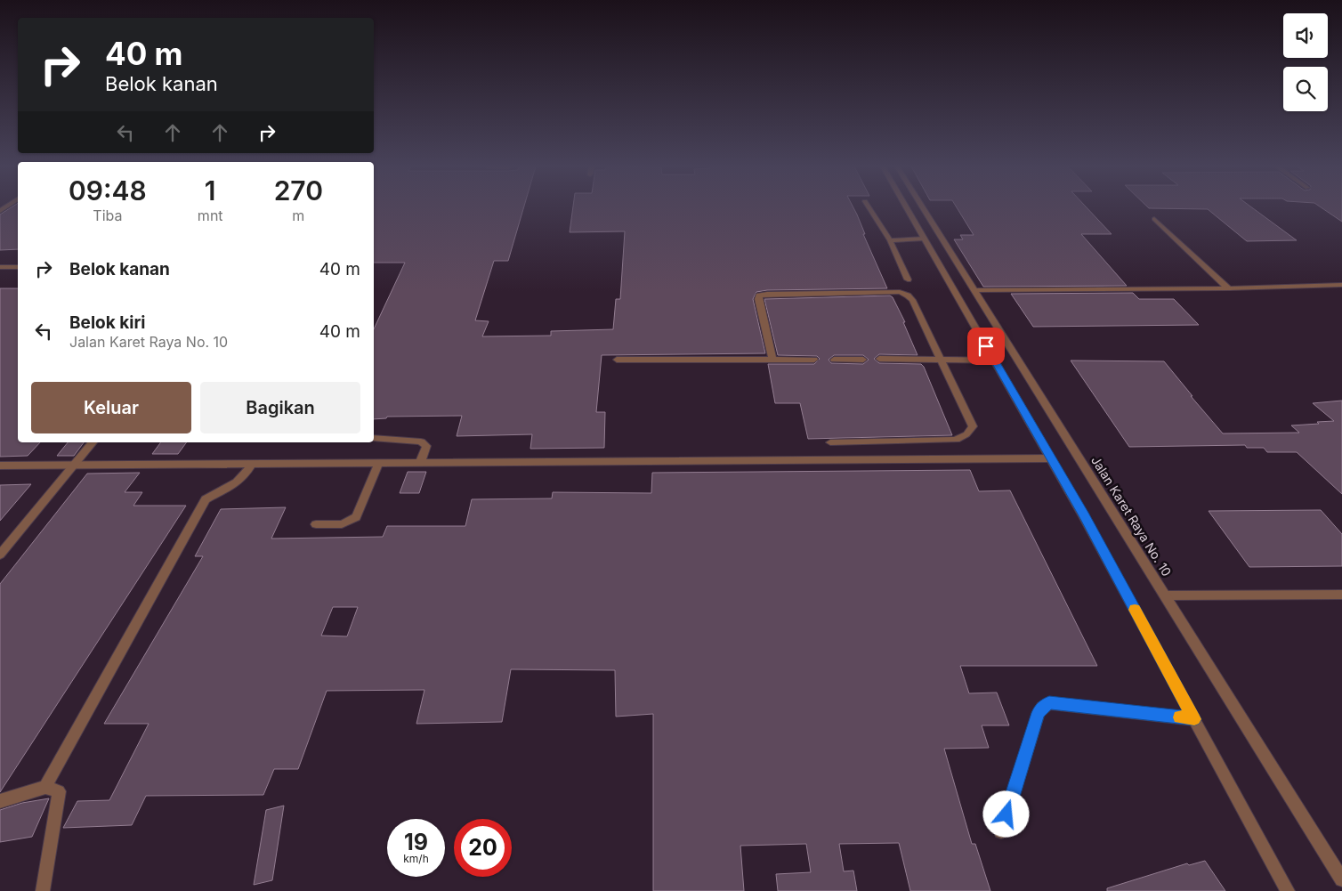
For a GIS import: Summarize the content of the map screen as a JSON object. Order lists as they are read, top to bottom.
{
  "streets": {
    "street": ["Jalan Karet Raya No. 10"]
  },
  "page": {
    "turn": ["40 m", "Belok kanan"],
    "eta": [
      "09:48",
      "Tiba",
      "1",
      "mnt",
      "270",
      "m"
    ],
    "list": [
      {
        "name": "Belok kanan",
        "value": "40 m"
      },
      {
        "name": "Belok kiri",
        "note": "Jalan Karet Raya No. 10",
        "value": "40 m"
      }
    ],
    "buttons": ["Keluar", "Bagikan"],
    "speed": "19 km/h",
    "limit": "20"
  }
}
